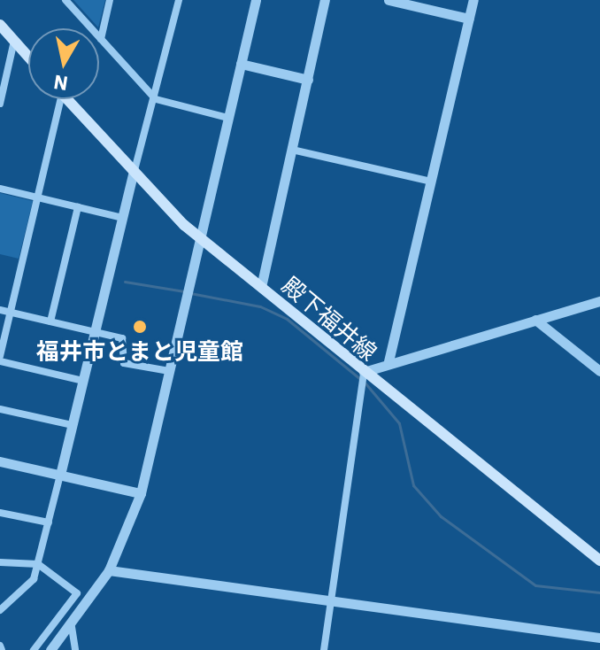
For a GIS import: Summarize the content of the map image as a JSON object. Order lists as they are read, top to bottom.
{
  "streets": {
    "main road": ["殿下福井線"]
  },
  "places": ["福井市とまと児童館"],
  "north": "bottom"
}
